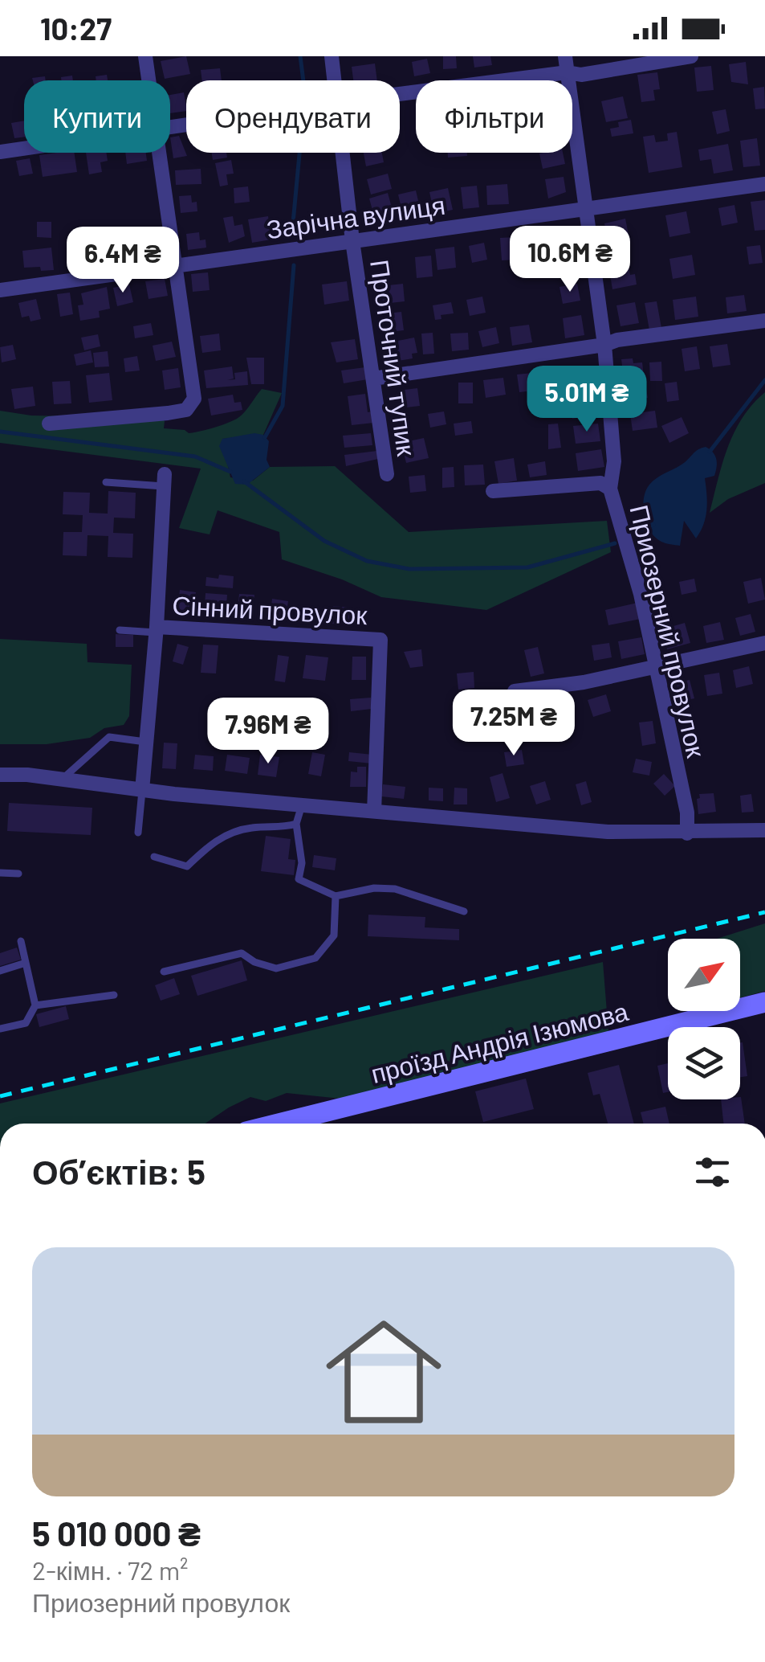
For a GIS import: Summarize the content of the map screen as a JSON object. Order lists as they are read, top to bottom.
{
  "streets": {
    "street": [
      "Зарічна вулиця",
      "Проточний тупик",
      "Сінний провулок",
      "Приозерний провулок",
      "проїзд Андрія Ізюмова"
    ]
  },
  "crossings": [
    ["Зарічна вулиця", "Проточний тупик"],
    ["Зарічна вулиця", "Приозерний провулок"]
  ],
  "north": "top right",
  "page": {
    "status": "10:27",
    "chip": ["Купити", "Орендувати", "Фільтри"],
    "price": [
      "10.6M ₴",
      "6.4M ₴",
      "5.01M ₴",
      "7.25M ₴",
      "7.96M ₴"
    ],
    "heading": "Об’єктів: 5",
    "list": [
      {
        "name": "5 010 000 ₴",
        "note": "2-кімн. · 72 m² · Приозерний провулок"
      }
    ]
  }
}
